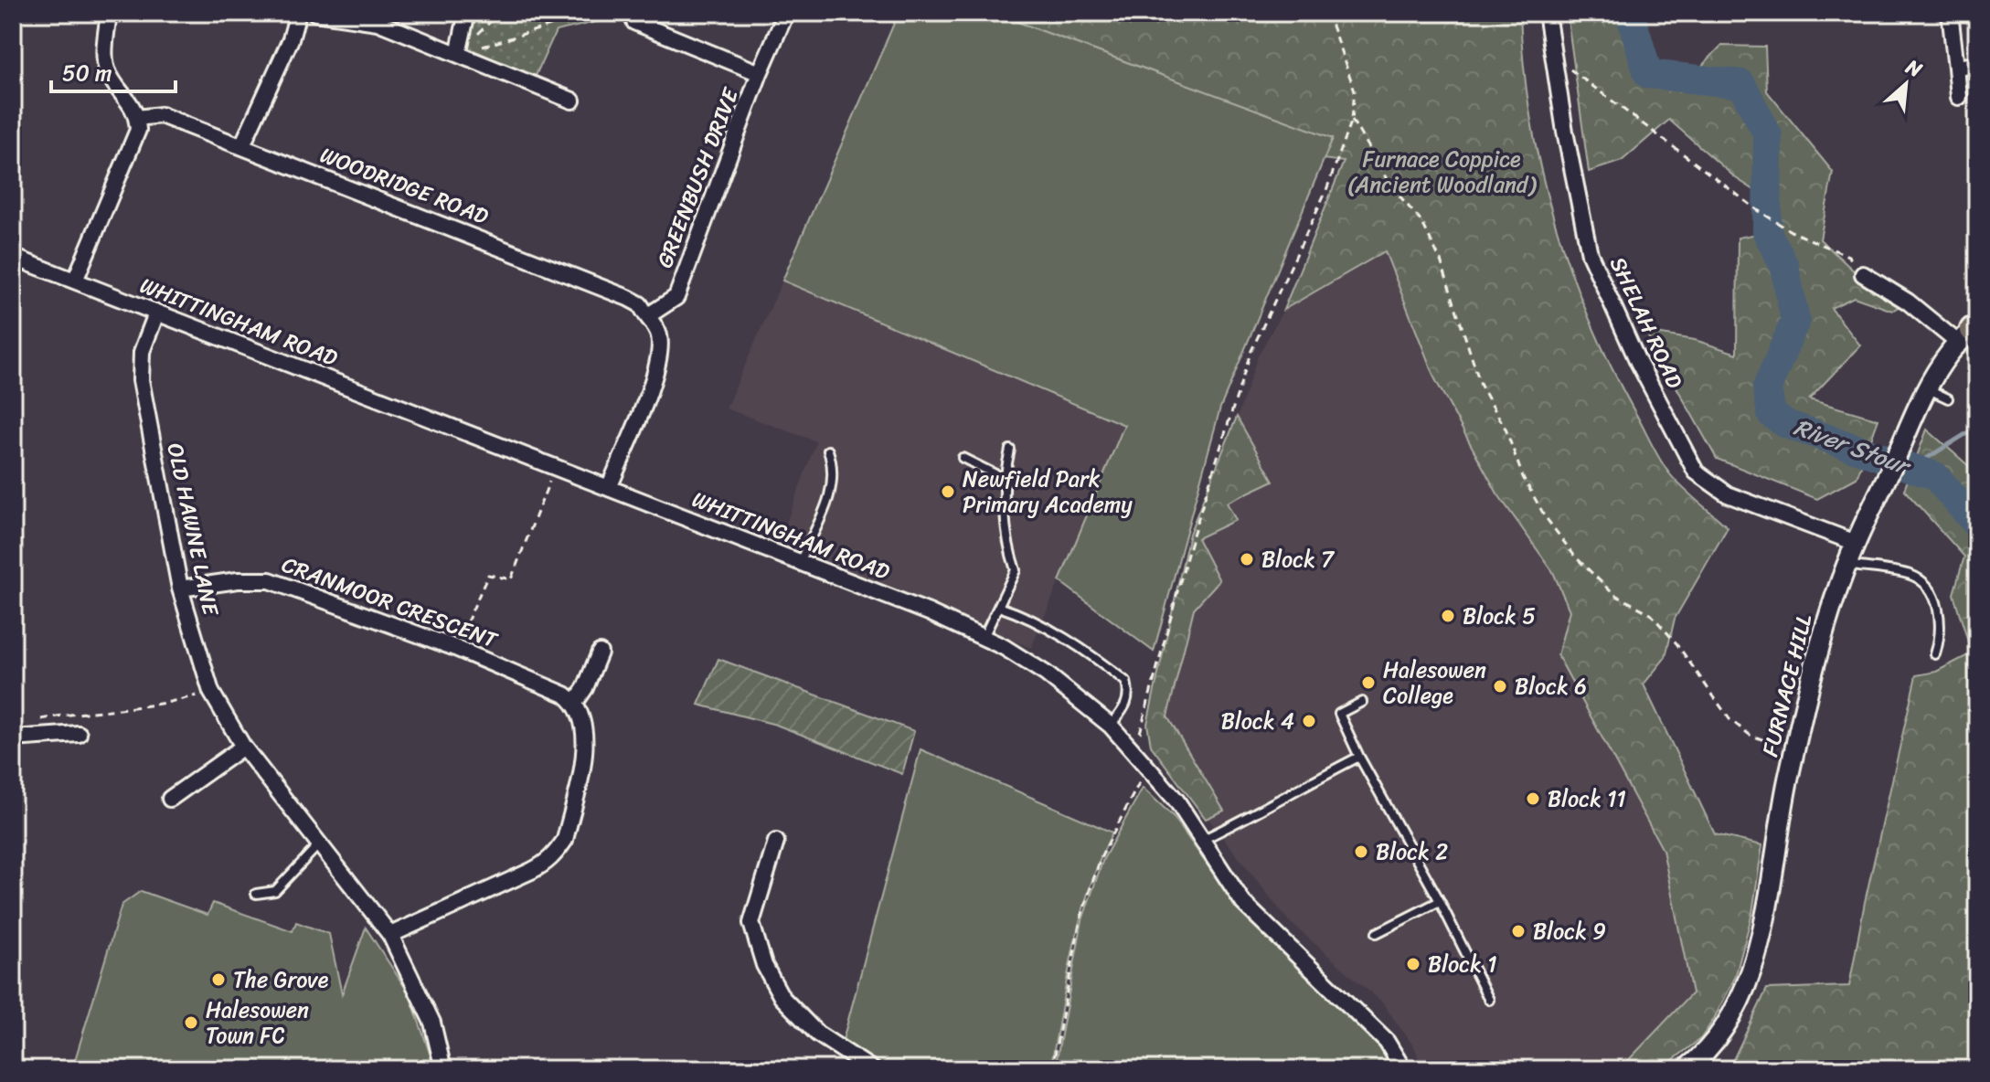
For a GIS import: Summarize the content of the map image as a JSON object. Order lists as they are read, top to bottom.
{
  "streets": {
    "street": [
      "GREENBUSH DRIVE",
      "WOODRIDGE ROAD",
      "WHITTINGHAM ROAD",
      "SHELAH ROAD",
      "OLD HAWNE LANE",
      "CRANMOOR CRESCENT",
      "FURNACE HILL"
    ]
  },
  "crossings": [
    ["GREENBUSH DRIVE", "WOODRIDGE ROAD"],
    ["WHITTINGHAM ROAD", "OLD HAWNE LANE"],
    ["SHELAH ROAD", "FURNACE HILL"],
    ["OLD HAWNE LANE", "CRANMOOR CRESCENT"]
  ],
  "water": ["River Stour"],
  "parks": ["Furnace Coppice (Ancient Woodland)"],
  "places": [
    "Newfield Park Primary Academy",
    "Block 7",
    "Block 5",
    "Halesowen College",
    "Block 6",
    "Block 4",
    "Block 11",
    "Block 2",
    "Block 9",
    "Block 1",
    "The Grove",
    "Halesowen Town FC"
  ],
  "scale_bar": "50 m",
  "north": "top right"
}
